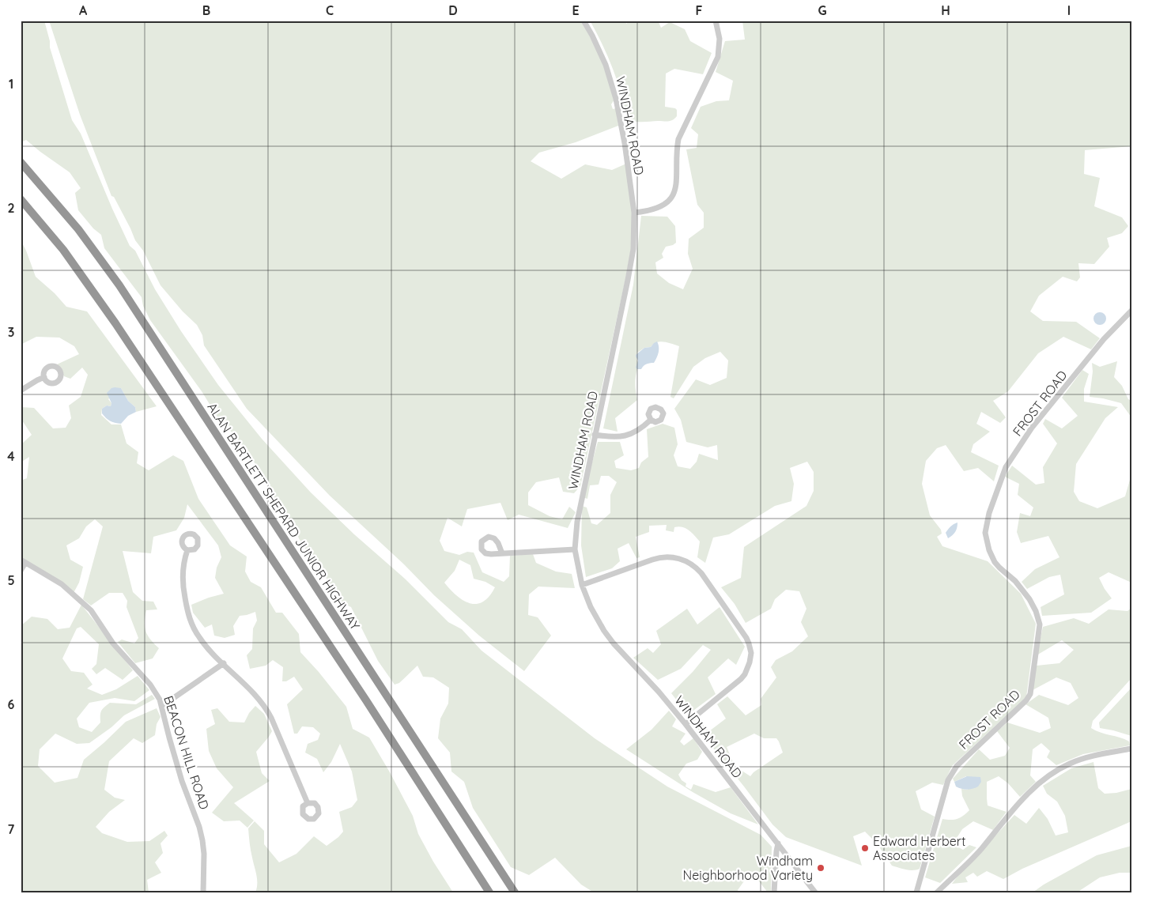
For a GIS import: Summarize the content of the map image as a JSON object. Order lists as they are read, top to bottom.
{
  "streets": {
    "highway": ["ALAN BARTLETT SHEPARD JUNIOR HIGHWAY"],
    "street": ["WINDHAM ROAD", "FROST ROAD", "BEACON HILL ROAD"]
  },
  "places": ["Edward Herbert Associates", "Windham Neighborhood Variety"],
  "grid": {
    "columns": [
      "A",
      "B",
      "C",
      "D",
      "E",
      "F",
      "G",
      "H",
      "I"
    ],
    "rows": [
      "1",
      "2",
      "3",
      "4",
      "5",
      "6",
      "7"
    ]
  }
}
